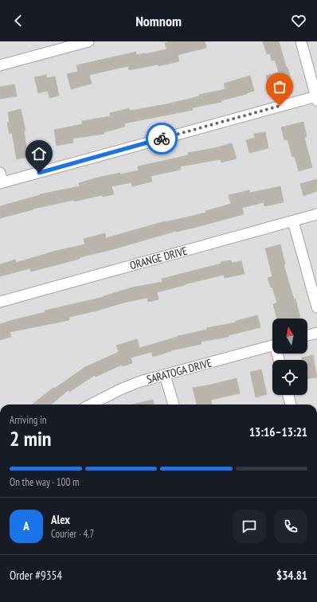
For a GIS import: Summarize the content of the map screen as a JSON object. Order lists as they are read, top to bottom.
{
  "streets": {
    "street": ["ORANGE DRIVE", "SARATOGA DRIVE"]
  },
  "north": "top",
  "page": {
    "header": "Nomnom",
    "heading": ["2 min", "Arriving in", "13:16–13:21"],
    "panel": [
      "Alex",
      "Courier · 4.7",
      "Order #9354",
      "$34.81"
    ],
    "bar": "On the way · 100 m",
    "round": "A"
  }
}
